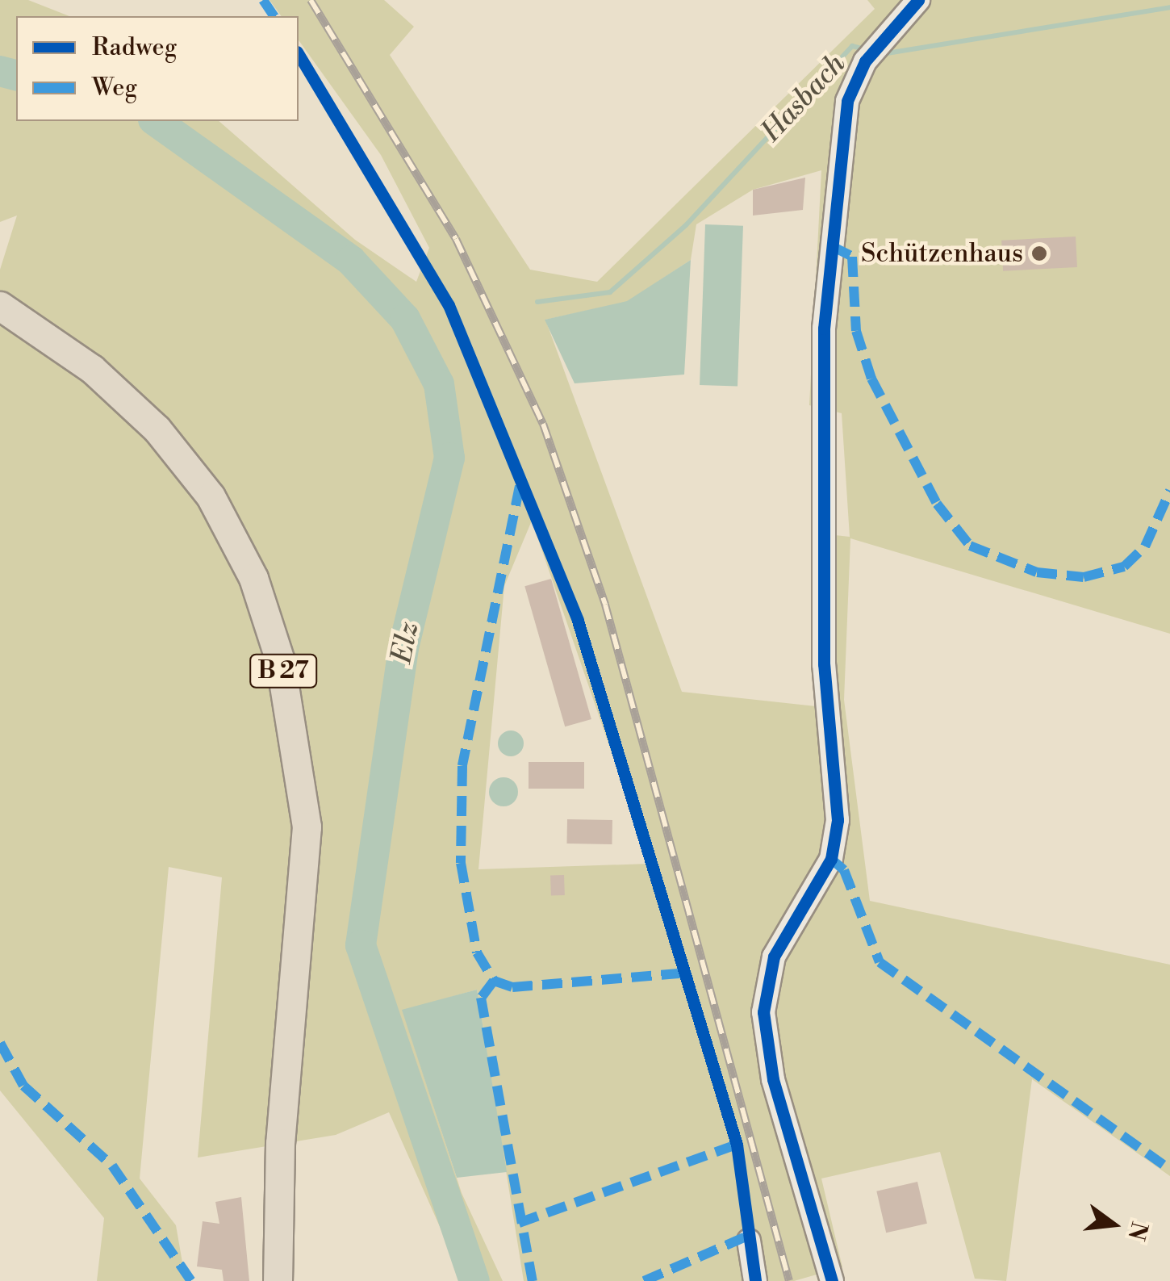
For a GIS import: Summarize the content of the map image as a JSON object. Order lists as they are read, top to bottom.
{
  "streets": {
    "main road": ["B 27"]
  },
  "water": ["Hasbach", "Elz"],
  "places": ["Schützenhaus"],
  "legend": ["Radweg", "Weg"],
  "north": "right"
}
